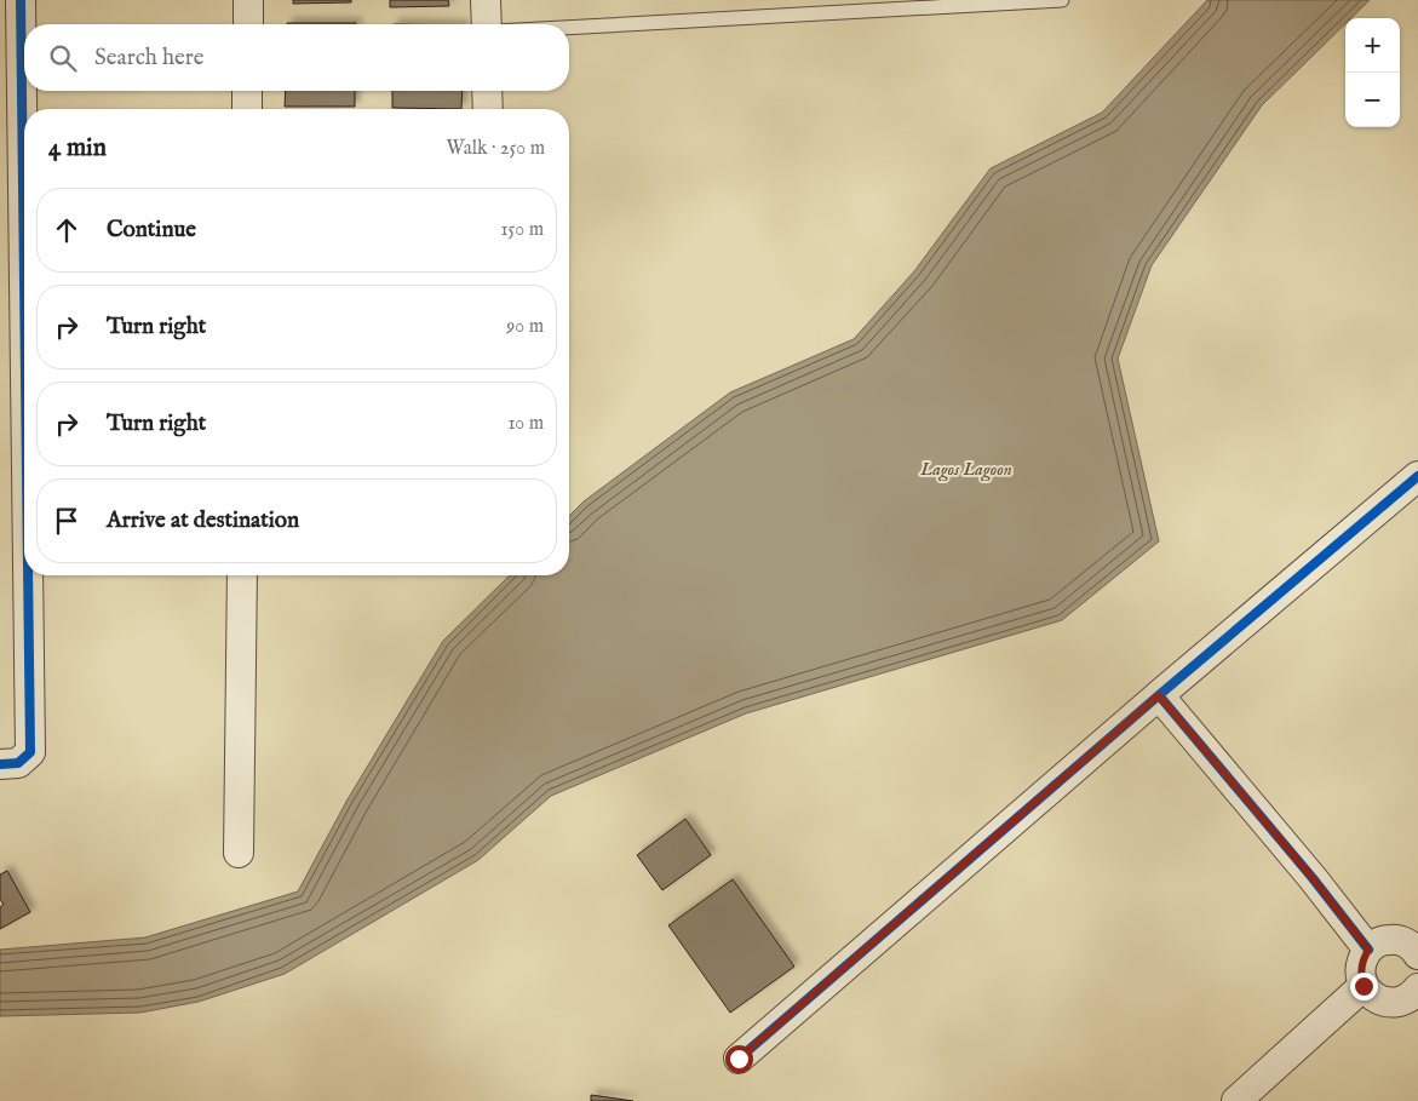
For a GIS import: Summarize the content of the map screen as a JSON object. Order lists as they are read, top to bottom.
{
  "water": ["Lagos Lagoon"],
  "page": {
    "map_buttons": ["+", "−"],
    "search": "Search here",
    "heading": ["4 min", "Walk · 250 m"],
    "list": [
      ["Continue", "150 m"],
      ["Turn right", "90 m"],
      ["Turn right", "10 m"],
      "Arrive at destination"
    ]
  }
}
